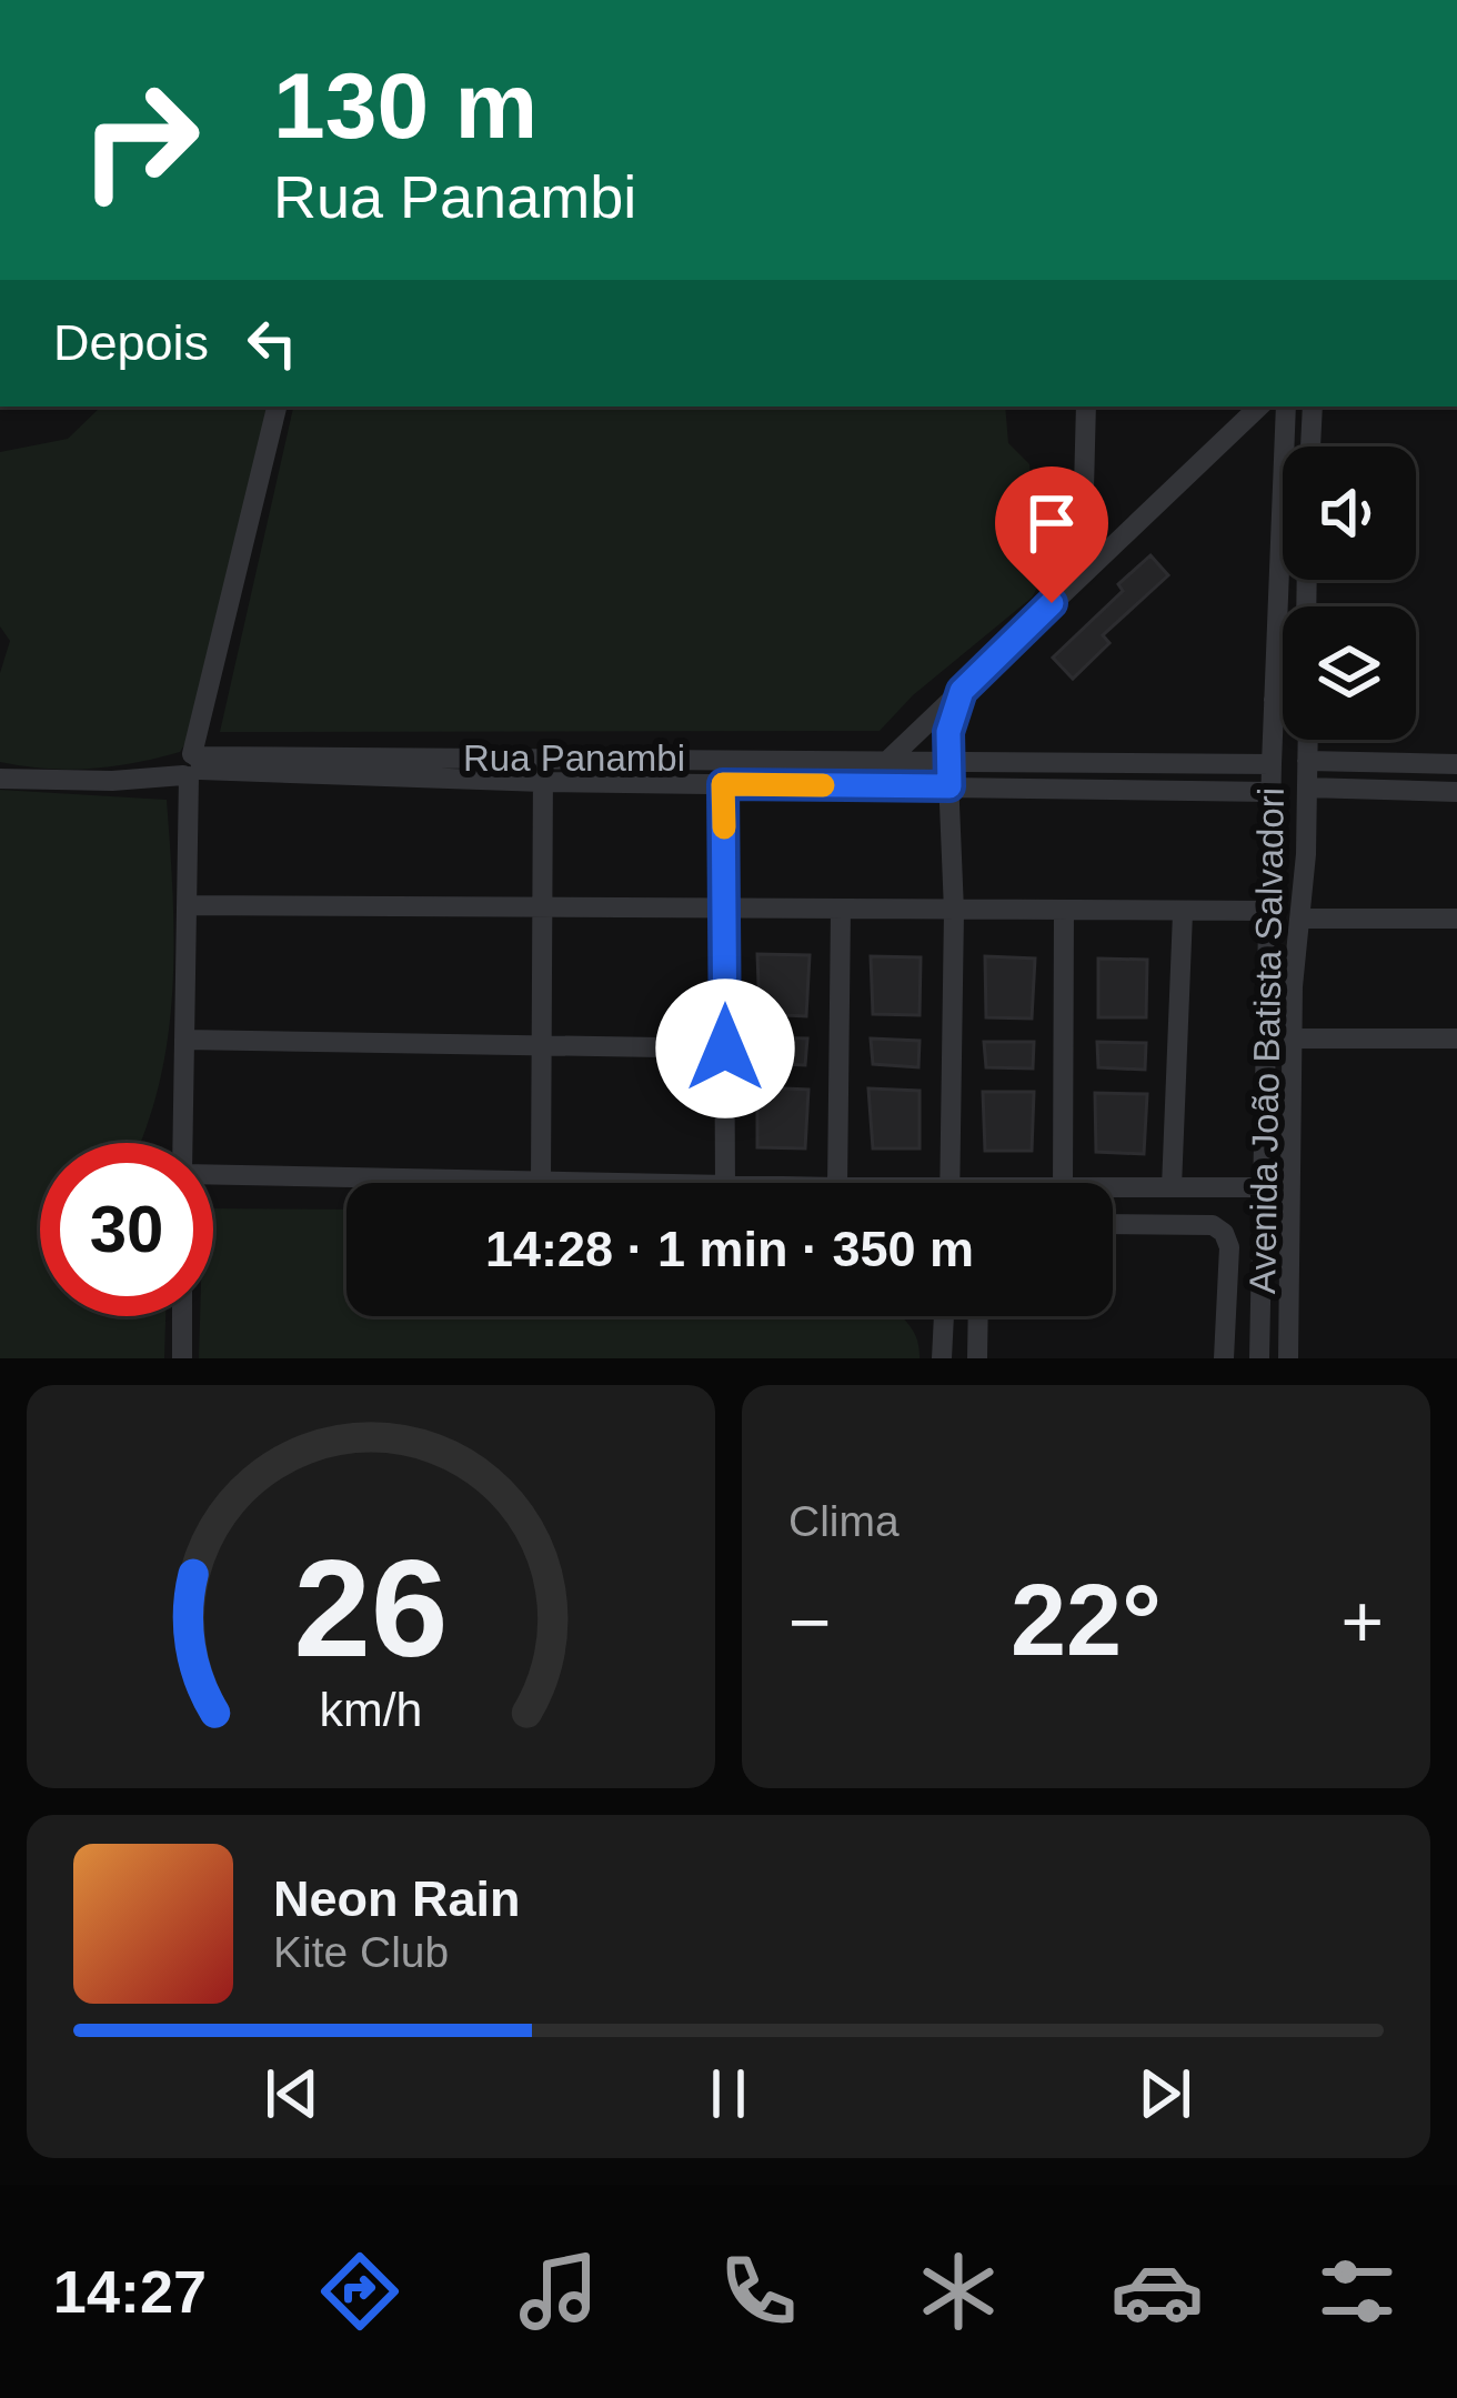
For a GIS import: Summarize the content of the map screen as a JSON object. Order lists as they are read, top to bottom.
{
  "streets": {
    "street": ["Rua Panambi", "Avenida João Batista Salvadori"]
  },
  "crossings": [
    ["Rua Panambi", "Avenida João Batista Salvadori"]
  ],
  "page": {
    "turn": ["130 m", "Rua Panambi"],
    "then": "Depois",
    "limit": "30",
    "trip": "14:28 · 1 min · 350 m",
    "tile": "Clima",
    "heat": ["−", "22°", "+"],
    "song": ["Neon Rain", "Kite Club"],
    "tabs": "14:27",
    "gauge": ["26", "km/h"]
  }
}
